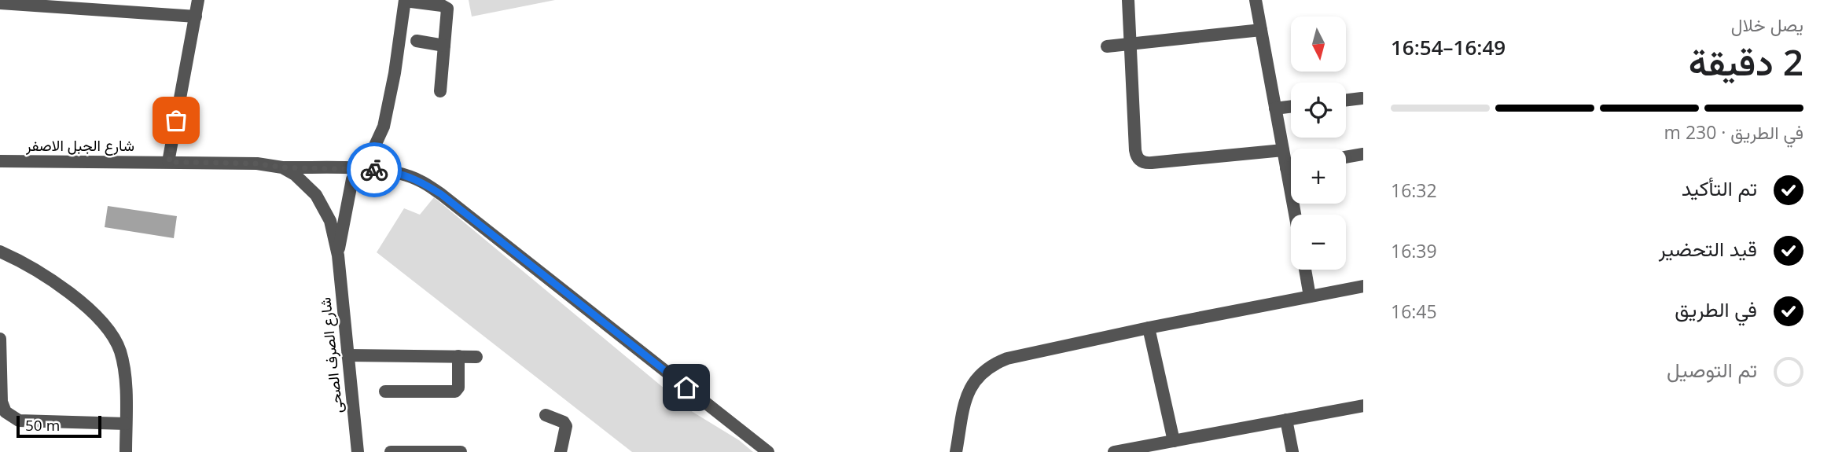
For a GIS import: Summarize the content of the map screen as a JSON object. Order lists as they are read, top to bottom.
{
  "streets": {
    "street": ["شارع الجبل الاصفر", "شارع الصرف الصحى"]
  },
  "crossings": [
    ["شارع الجبل الاصفر", "شارع الصرف الصحى"]
  ],
  "scale_bar": "50 m",
  "north": "bottom",
  "page": {
    "heading": ["2 دقيقة", "يصل خلال", "16:49–16:54"],
    "map_buttons": ["+", "−"],
    "bar": "في الطريق · 230 m",
    "list": [
      ["تم التأكيد", "16:32"],
      ["قيد التحضير", "16:39"],
      ["في الطريق", "16:45"],
      "تم التوصيل"
    ],
    "scale": "50 m"
  }
}
